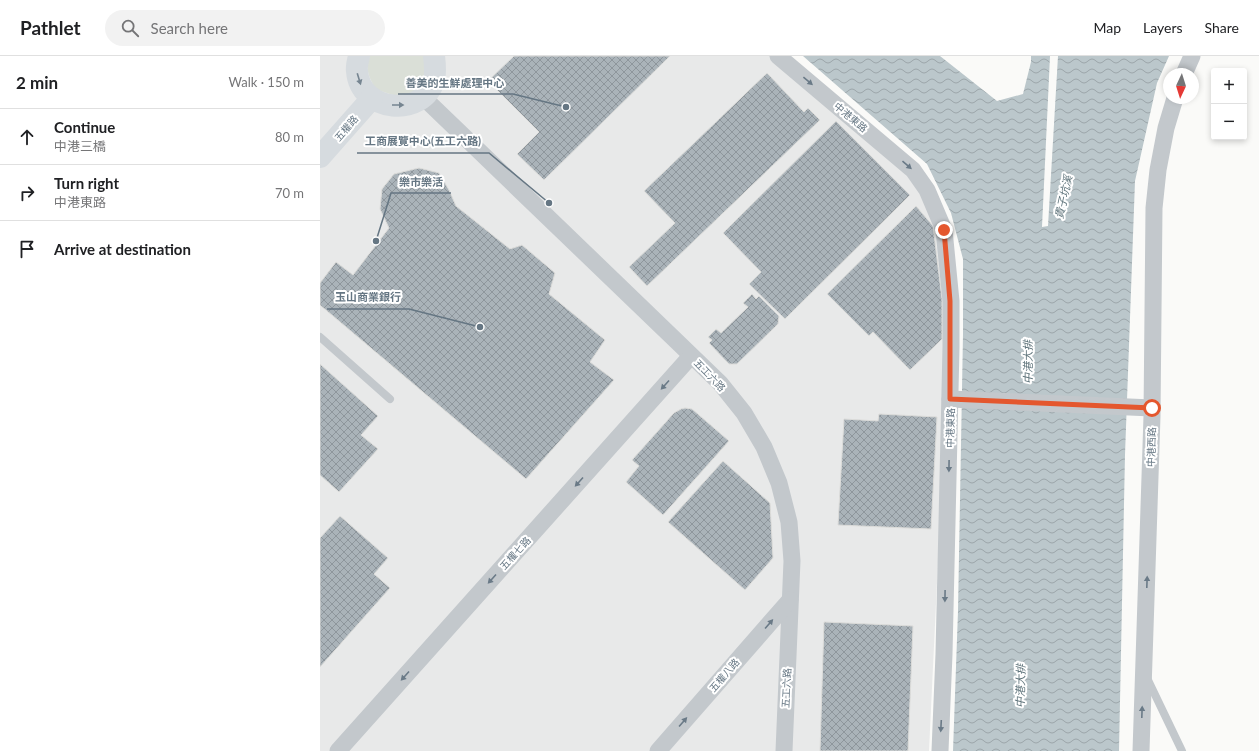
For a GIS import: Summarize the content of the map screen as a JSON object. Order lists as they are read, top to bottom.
{
  "streets": {
    "street": [
      "中港東路",
      "五權路",
      "五工六路",
      "中港西路",
      "五權七路",
      "五權八路"
    ]
  },
  "crossings": [
    ["五工六路", "五權七路"],
    ["五工六路", "五權八路"]
  ],
  "one_way": [
    "中港東路",
    "中港西路",
    "五權七路",
    "五權八路"
  ],
  "water": ["貴子坑溪", "中港大排"],
  "places": [
    "善美的生鮮處理中心",
    "工商展覽中心(五工六路)",
    "樂市樂活",
    "玉山商業銀行"
  ],
  "north": "bottom",
  "page": {
    "header": "Pathlet",
    "search": "Search here",
    "nav": ["Map", "Layers", "Share"],
    "heading": ["2 min", "Walk · 150 m"],
    "map_buttons": ["+", "−"],
    "list": [
      ["Continue", "中港三橋", "80 m"],
      ["Turn right", "中港東路", "70 m"],
      "Arrive at destination"
    ]
  }
}
